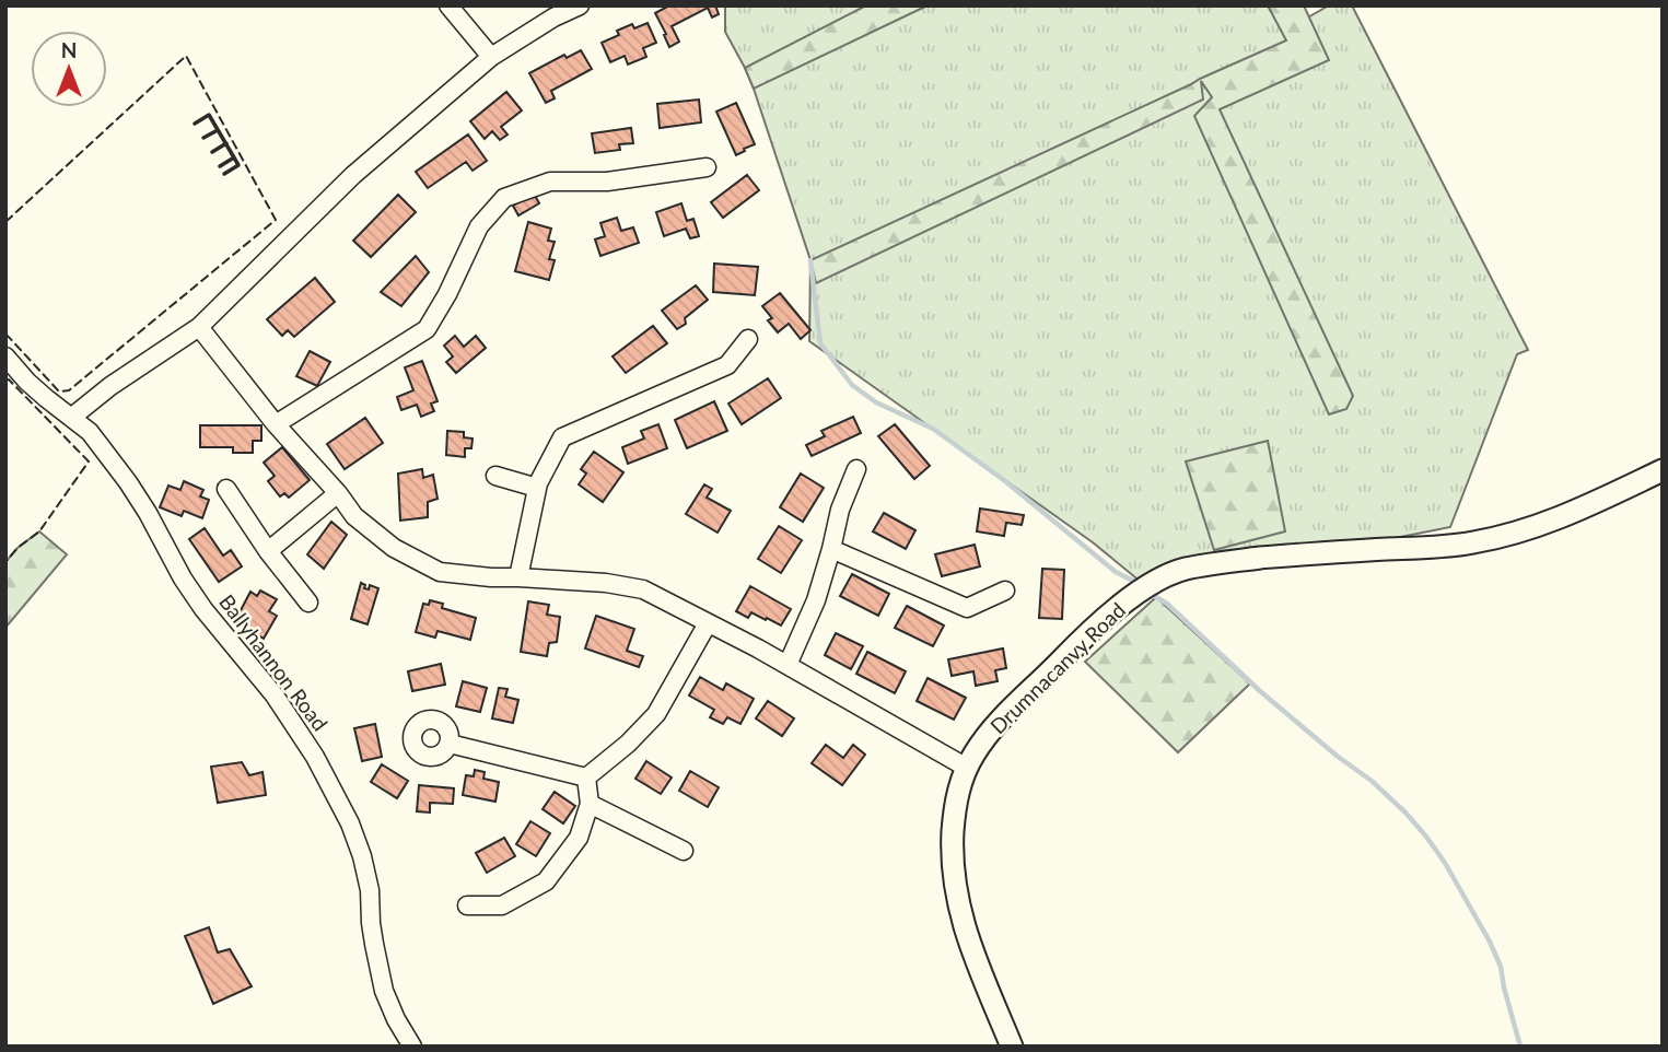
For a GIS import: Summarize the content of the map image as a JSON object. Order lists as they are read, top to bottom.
{
  "streets": {
    "main road": ["Drumnacanvy Road"],
    "street": ["Ballyhannon Road"]
  },
  "north": "top"
}
